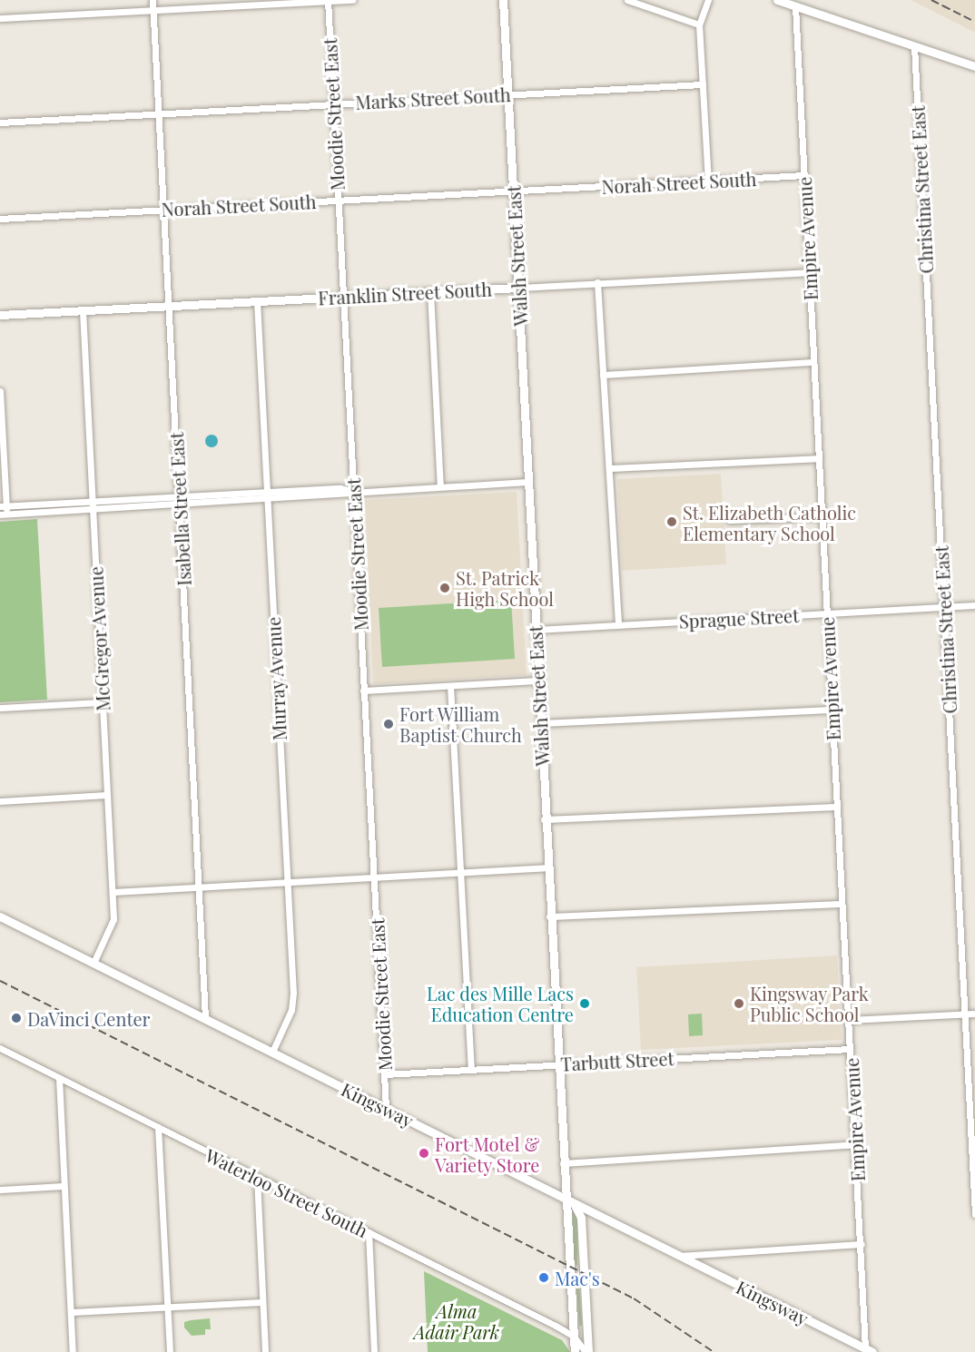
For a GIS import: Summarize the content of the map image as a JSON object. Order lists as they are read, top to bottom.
{
  "streets": {
    "street": [
      "Marks Street South",
      "Moodie Street East",
      "Norah Street South",
      "Christina Street East",
      "Empire Avenue",
      "Walsh Street East",
      "Franklin Street South",
      "Isabella Street East",
      "Sprague Street",
      "McGregor Avenue",
      "Murray Avenue",
      "Tarbutt Street",
      "Kingsway",
      "Waterloo Street South"
    ]
  },
  "crossings": [
    ["Marks Street South", "Moodie Street East"],
    ["Marks Street South", "Walsh Street East"],
    ["Marks Street South", "Isabella Street East"],
    ["Moodie Street East", "Norah Street South"],
    ["Moodie Street East", "Franklin Street South"],
    ["Moodie Street East", "Tarbutt Street"],
    ["Moodie Street East", "Kingsway"],
    ["Norah Street South", "Empire Avenue"],
    ["Norah Street South", "Walsh Street East"],
    ["Norah Street South", "Isabella Street East"],
    ["Christina Street East", "Sprague Street"],
    ["Empire Avenue", "Franklin Street South"],
    ["Empire Avenue", "Sprague Street"],
    ["Empire Avenue", "Tarbutt Street"],
    ["Empire Avenue", "Kingsway"],
    ["Walsh Street East", "Franklin Street South"],
    ["Walsh Street East", "Sprague Street"],
    ["Walsh Street East", "Tarbutt Street"],
    ["Walsh Street East", "Kingsway"],
    ["Walsh Street East", "Waterloo Street South"],
    ["Franklin Street South", "Isabella Street East"],
    ["Franklin Street South", "McGregor Avenue"],
    ["Franklin Street South", "Murray Avenue"],
    ["Isabella Street East", "Kingsway"],
    ["McGregor Avenue", "Kingsway"],
    ["Murray Avenue", "Kingsway"]
  ],
  "parks": ["Alma Adair Park"],
  "places": [
    "St. Elizabeth Catholic Elementary School",
    "St. Patrick High School",
    "Fort William Baptist Church",
    "Lac des Mille Lacs Education Centre",
    "Kingsway Park Public School",
    "DaVinci Center",
    "Fort Motel & Variety Store",
    "Mac's"
  ]
}
